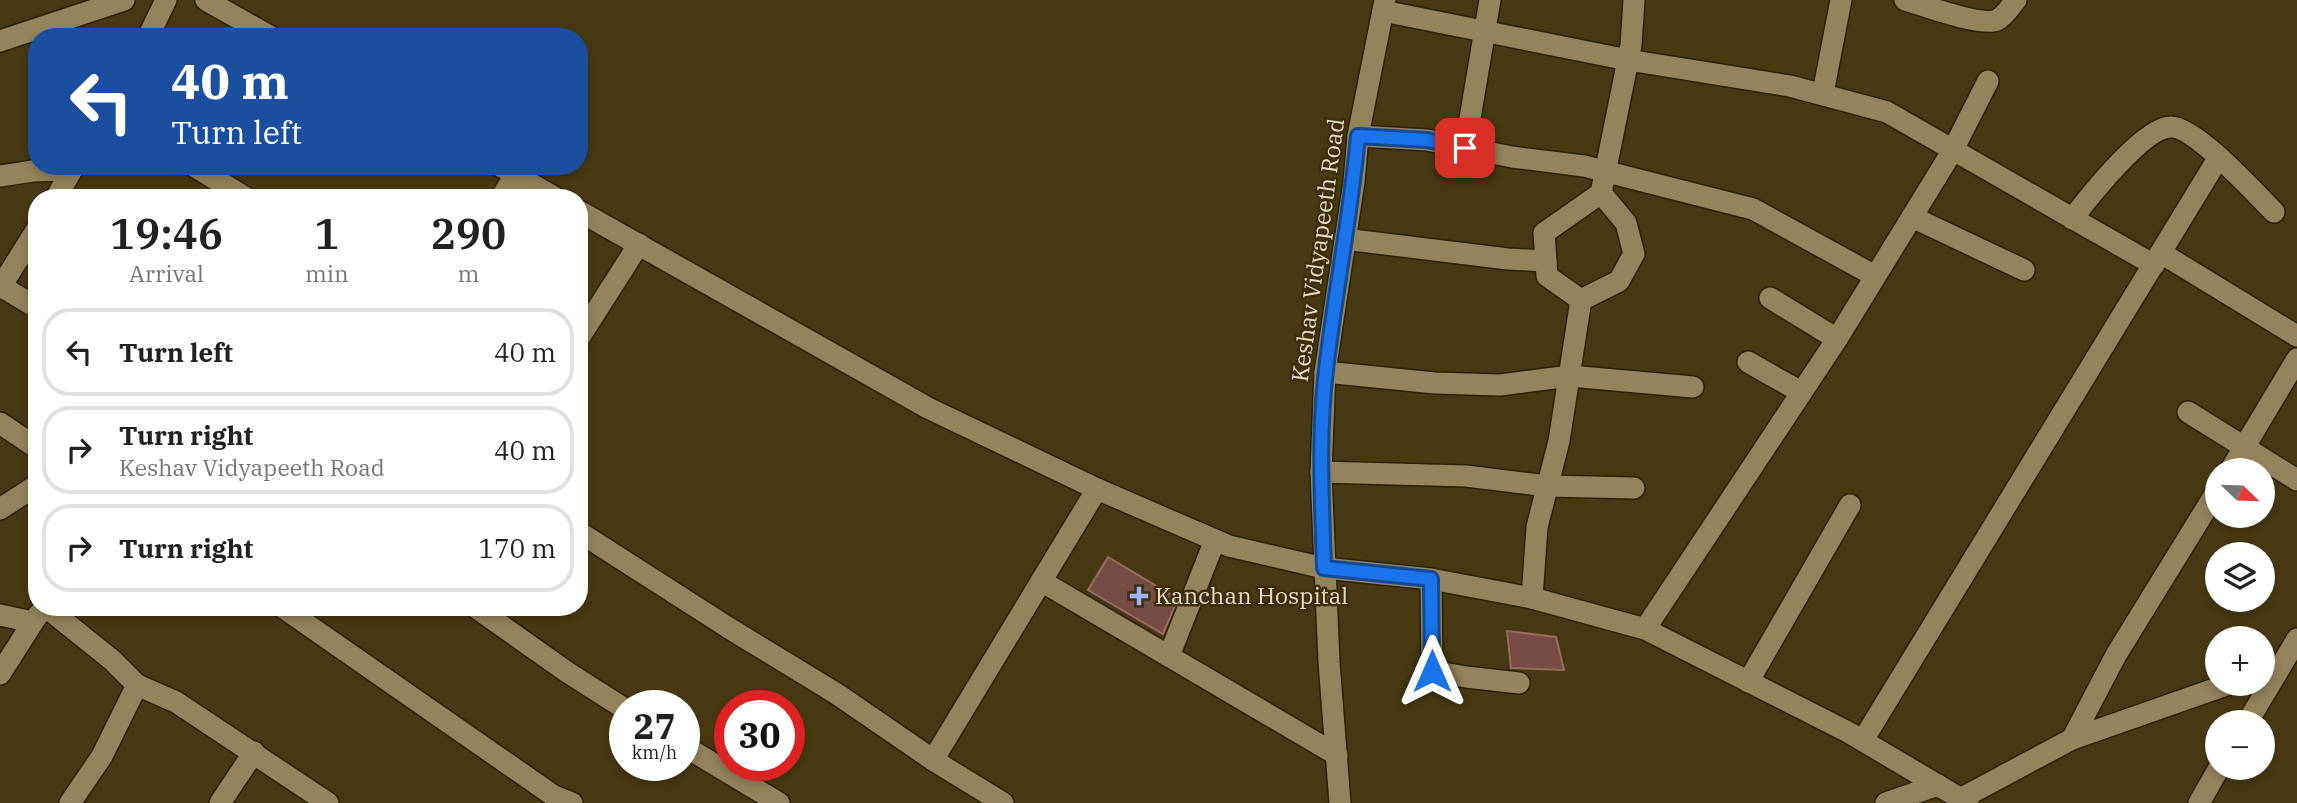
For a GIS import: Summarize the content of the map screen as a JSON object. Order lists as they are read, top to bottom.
{
  "streets": {
    "street": ["Keshav Vidyapeeth Road"]
  },
  "places": {
    "health": ["Kanchan Hospital"]
  },
  "north": "bottom right",
  "page": {
    "turn": ["40 m", "Turn left"],
    "eta": [
      "19:46",
      "Arrival",
      "1",
      "min",
      "290",
      "m"
    ],
    "list": [
      {
        "name": "Turn left",
        "value": "40 m"
      },
      {
        "name": "Turn right",
        "note": "Keshav Vidyapeeth Road",
        "value": "40 m"
      },
      {
        "name": "Turn right",
        "value": "170 m"
      }
    ],
    "map_buttons": ["+", "−"],
    "speed": "27 km/h",
    "limit": "30"
  }
}
